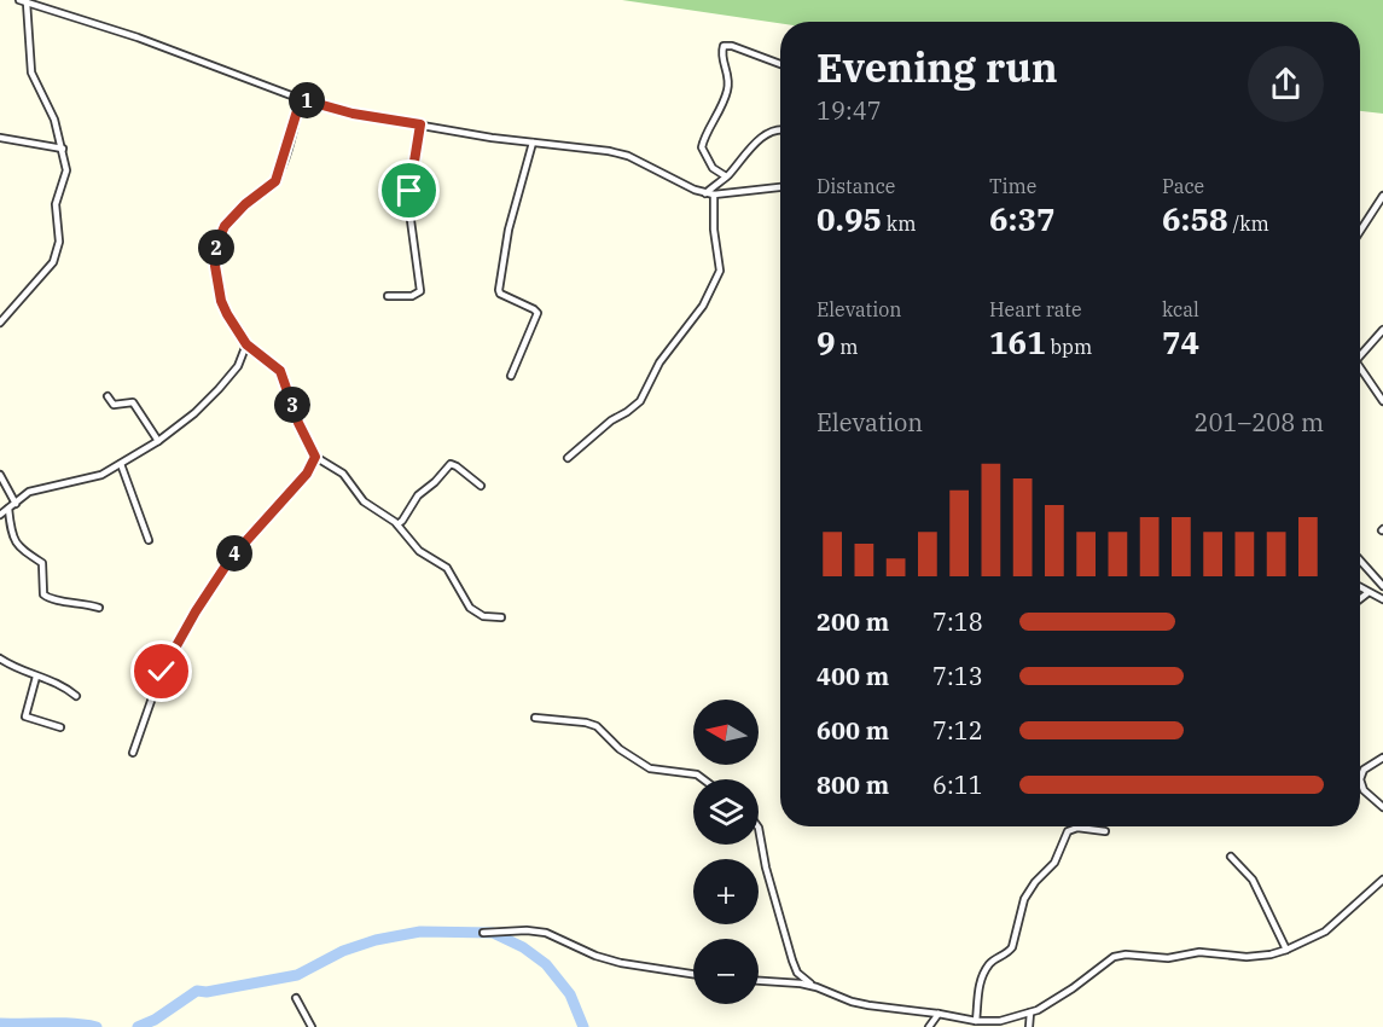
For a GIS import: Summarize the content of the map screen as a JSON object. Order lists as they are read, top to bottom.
{
  "north": "left",
  "page": {
    "heading": ["Evening run", "19:47"],
    "pins": [
      "1",
      "2",
      "3",
      "4"
    ],
    "stats": [
      ["Distance", "0.95 km"],
      ["Time", "6:37"],
      ["Pace", "6:58 /km"],
      ["Elevation", "9 m"],
      ["Heart rate", "161 bpm"],
      ["kcal", "74"]
    ],
    "chart": ["Elevation", "201–208 m"],
    "list": [
      {
        "name": "200 m",
        "note": "7:18"
      },
      {
        "name": "400 m",
        "note": "7:13"
      },
      {
        "name": "600 m",
        "note": "7:12"
      },
      {
        "name": "800 m",
        "note": "6:11"
      }
    ],
    "map_buttons": ["+", "−"]
  }
}
